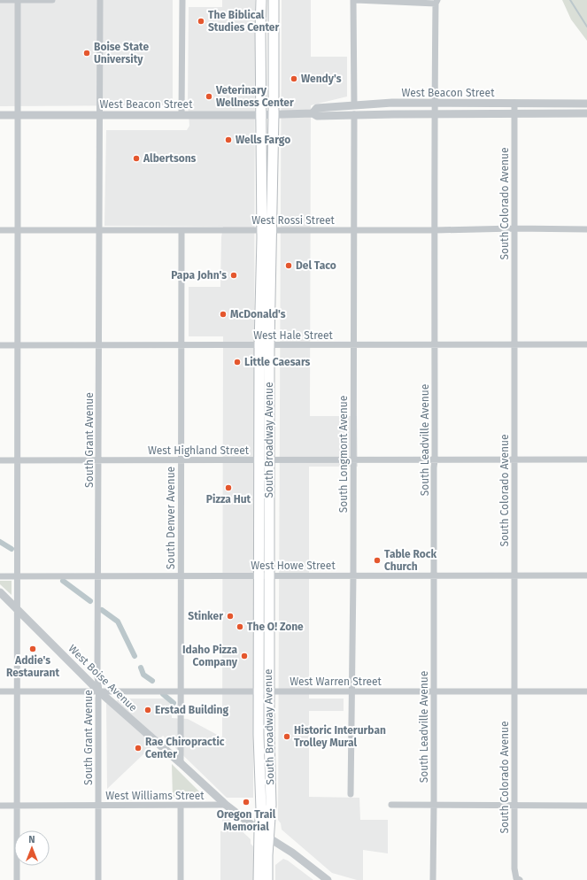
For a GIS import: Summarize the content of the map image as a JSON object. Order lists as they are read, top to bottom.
{
  "streets": {
    "main road": ["South Broadway Avenue"],
    "street": [
      "West Beacon Street",
      "South Colorado Avenue",
      "West Rossi Street",
      "West Hale Street",
      "South Grant Avenue",
      "South Leadville Avenue",
      "West Highland Street",
      "South Longmont Avenue",
      "South Denver Avenue",
      "West Howe Street",
      "West Boise Avenue",
      "West Warren Street",
      "West Williams Street"
    ]
  },
  "crossings": [
    ["West Beacon Street", "South Colorado Avenue"],
    ["West Beacon Street", "South Grant Avenue"],
    ["West Beacon Street", "South Broadway Avenue"],
    ["West Beacon Street", "South Leadville Avenue"],
    ["West Beacon Street", "South Longmont Avenue"],
    ["South Colorado Avenue", "West Rossi Street"],
    ["South Colorado Avenue", "West Hale Street"],
    ["South Colorado Avenue", "West Highland Street"],
    ["South Colorado Avenue", "West Howe Street"],
    ["South Colorado Avenue", "West Warren Street"],
    ["West Rossi Street", "South Grant Avenue"],
    ["West Rossi Street", "South Broadway Avenue"],
    ["West Rossi Street", "South Leadville Avenue"],
    ["West Rossi Street", "South Longmont Avenue"],
    ["West Rossi Street", "South Denver Avenue"],
    ["West Hale Street", "South Grant Avenue"],
    ["West Hale Street", "South Broadway Avenue"],
    ["West Hale Street", "South Leadville Avenue"],
    ["West Hale Street", "South Longmont Avenue"],
    ["West Hale Street", "South Denver Avenue"],
    ["South Grant Avenue", "West Highland Street"],
    ["South Grant Avenue", "West Howe Street"],
    ["South Grant Avenue", "West Boise Avenue"],
    ["South Grant Avenue", "West Warren Street"],
    ["South Grant Avenue", "West Williams Street"],
    ["South Broadway Avenue", "West Highland Street"],
    ["South Broadway Avenue", "West Howe Street"],
    ["South Broadway Avenue", "West Boise Avenue"],
    ["South Broadway Avenue", "West Warren Street"],
    ["South Leadville Avenue", "West Highland Street"],
    ["South Leadville Avenue", "West Howe Street"],
    ["South Leadville Avenue", "West Warren Street"],
    ["West Highland Street", "South Longmont Avenue"],
    ["West Highland Street", "South Denver Avenue"],
    ["South Longmont Avenue", "West Howe Street"],
    ["South Longmont Avenue", "West Warren Street"],
    ["South Denver Avenue", "West Howe Street"],
    ["South Denver Avenue", "West Boise Avenue"],
    ["South Denver Avenue", "West Warren Street"],
    ["West Boise Avenue", "West Warren Street"],
    ["West Boise Avenue", "West Williams Street"]
  ],
  "places": [
    "The Biblical Studies Center",
    "Boise State University",
    "Wendy's",
    "Veterinary Wellness Center",
    "Wells Fargo",
    "Albertsons",
    "Del Taco",
    "Papa John's",
    "McDonald's",
    "Little Caesars",
    "Pizza Hut",
    "Table Rock Church",
    "Stinker",
    "The O! Zone",
    "Addie's Restaurant",
    "Idaho Pizza Company",
    "Erstad Building",
    "Historic Interurban Trolley Mural",
    "Rae Chiropractic Center",
    "Oregon Trail Memorial"
  ],
  "north": "top"
}
